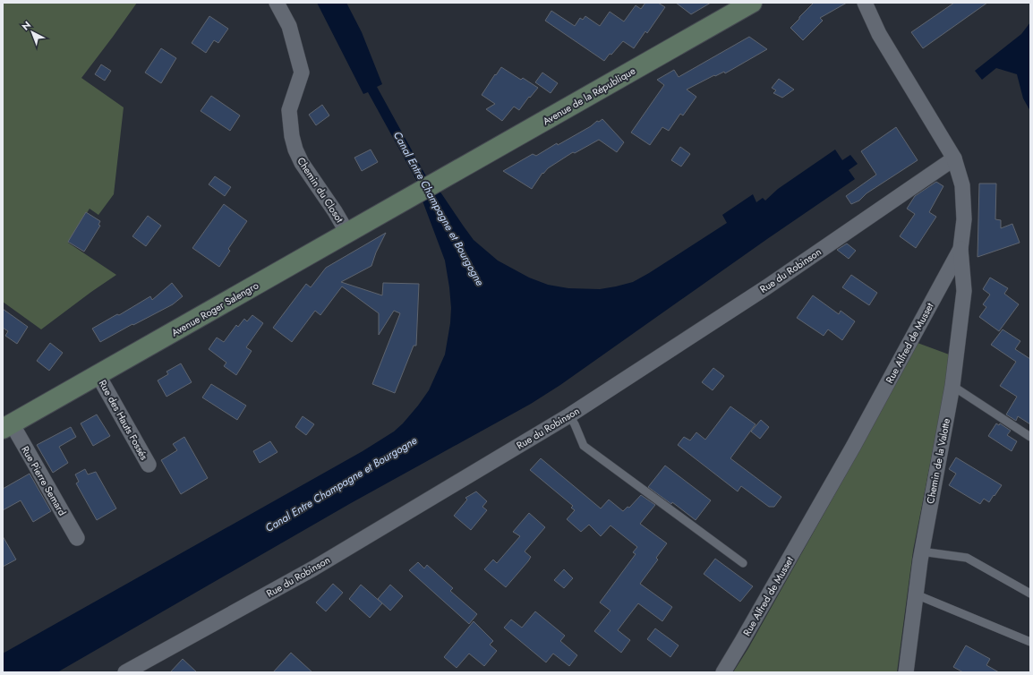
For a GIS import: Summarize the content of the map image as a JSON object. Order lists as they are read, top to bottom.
{
  "streets": {
    "main road": ["Avenue de la République", "Avenue Roger Salengro"],
    "street": [
      "Chemin du Closot",
      "Rue du Robinson",
      "Rue Alfred de Musset",
      "Rue des Hauts Fossés",
      "Chemin de la Valotte",
      "Rue Pierre Semard"
    ]
  },
  "crossings": [
    ["Avenue de la République", "Avenue Roger Salengro"],
    ["Chemin du Closot", "Avenue Roger Salengro"],
    ["Rue du Robinson", "Rue Alfred de Musset"],
    ["Avenue Roger Salengro", "Rue des Hauts Fossés"],
    ["Avenue Roger Salengro", "Rue Pierre Semard"],
    ["Rue Alfred de Musset", "Chemin de la Valotte"]
  ],
  "water": ["Canal Entre Champagne et Bourgogne"],
  "north": "top left"
}
